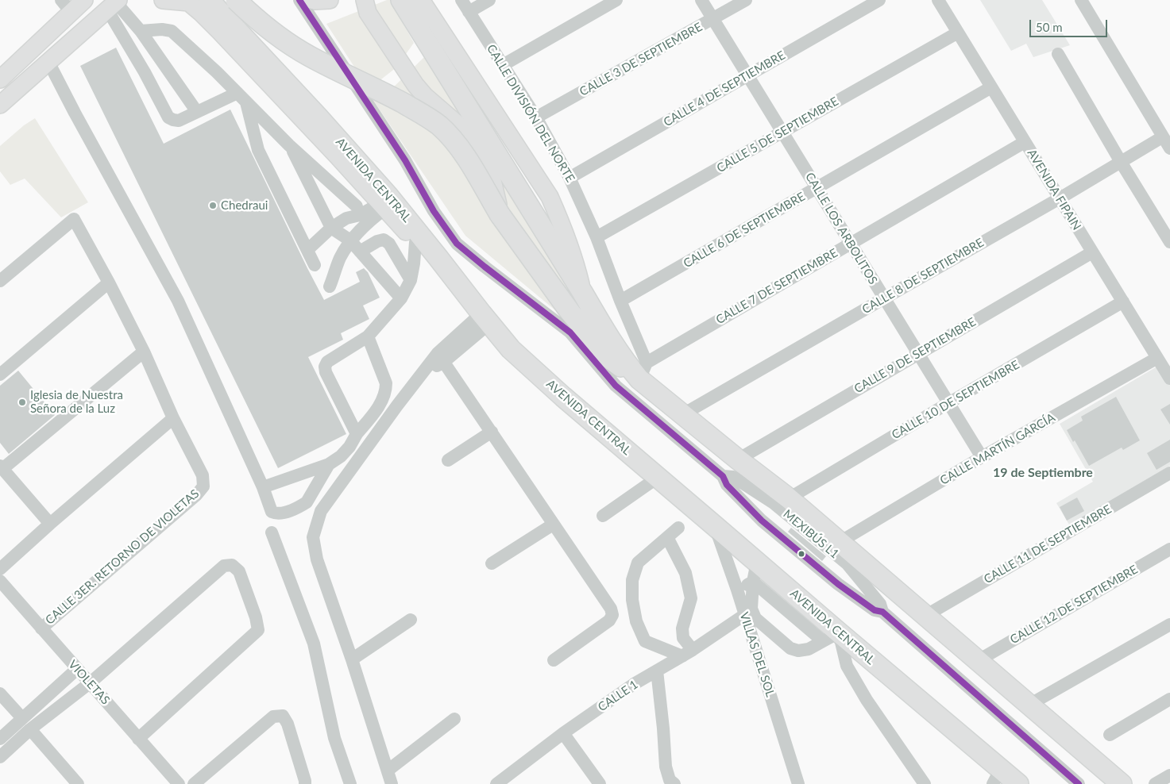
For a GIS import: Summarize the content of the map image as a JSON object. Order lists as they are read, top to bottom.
{
  "streets": {
    "highway": ["AVENIDA CENTRAL"],
    "street": [
      "CALLE 3 DE SEPTIEMBRE",
      "CALLE 4 DE SEPTIEMBRE",
      "CALLE DIVISIÓN DEL NORTE",
      "CALLE 5 DE SEPTIEMBRE",
      "AVENIDA FIPAIN",
      "CALLE LOS ARBOLITOS",
      "CALLE 6 DE SEPTIEMBRE",
      "CALLE 8 DE SEPTIEMBRE",
      "CALLE 7 DE SEPTIEMBRE",
      "CALLE 9 DE SEPTIEMBRE",
      "CALLE 10 DE SEPTIEMBRE",
      "CALLE MARTÍN GARCÍA",
      "MEXIBÚS L1",
      "CALLE 11 DE SEPTIEMBRE",
      "CALLE 3ER. RETORNO DE VIOLETAS",
      "CALLE 12 DE SEPTIEMBRE",
      "VILLAS DEL SOL",
      "VIOLETAS",
      "CALLE 1"
    ]
  },
  "crossings": [
    ["CALLE 3 DE SEPTIEMBRE", "CALLE DIVISIÓN DEL NORTE"],
    ["CALLE 3 DE SEPTIEMBRE", "CALLE LOS ARBOLITOS"],
    ["CALLE 4 DE SEPTIEMBRE", "CALLE DIVISIÓN DEL NORTE"],
    ["CALLE 4 DE SEPTIEMBRE", "CALLE LOS ARBOLITOS"],
    ["CALLE DIVISIÓN DEL NORTE", "CALLE 5 DE SEPTIEMBRE"],
    ["CALLE DIVISIÓN DEL NORTE", "CALLE 6 DE SEPTIEMBRE"],
    ["CALLE DIVISIÓN DEL NORTE", "CALLE 7 DE SEPTIEMBRE"],
    ["CALLE 5 DE SEPTIEMBRE", "AVENIDA FIPAIN"],
    ["CALLE 5 DE SEPTIEMBRE", "CALLE LOS ARBOLITOS"],
    ["AVENIDA CENTRAL", "VILLAS DEL SOL"],
    ["AVENIDA FIPAIN", "CALLE 6 DE SEPTIEMBRE"],
    ["AVENIDA FIPAIN", "CALLE 8 DE SEPTIEMBRE"],
    ["AVENIDA FIPAIN", "CALLE 7 DE SEPTIEMBRE"],
    ["AVENIDA FIPAIN", "CALLE 9 DE SEPTIEMBRE"],
    ["AVENIDA FIPAIN", "CALLE 10 DE SEPTIEMBRE"],
    ["AVENIDA FIPAIN", "CALLE MARTÍN GARCÍA"],
    ["CALLE LOS ARBOLITOS", "CALLE 6 DE SEPTIEMBRE"],
    ["CALLE LOS ARBOLITOS", "CALLE 8 DE SEPTIEMBRE"],
    ["CALLE LOS ARBOLITOS", "CALLE 7 DE SEPTIEMBRE"],
    ["CALLE LOS ARBOLITOS", "CALLE 9 DE SEPTIEMBRE"],
    ["CALLE LOS ARBOLITOS", "CALLE 10 DE SEPTIEMBRE"],
    ["CALLE LOS ARBOLITOS", "CALLE MARTÍN GARCÍA"],
    ["CALLE 3ER. RETORNO DE VIOLETAS", "VIOLETAS"],
    ["VILLAS DEL SOL", "CALLE 1"]
  ],
  "districts": ["19 de Septiembre"],
  "places": ["Chedraui", "Iglesia de Nuestra Señora de la Luz"],
  "scale_bar": "50 m"
}
